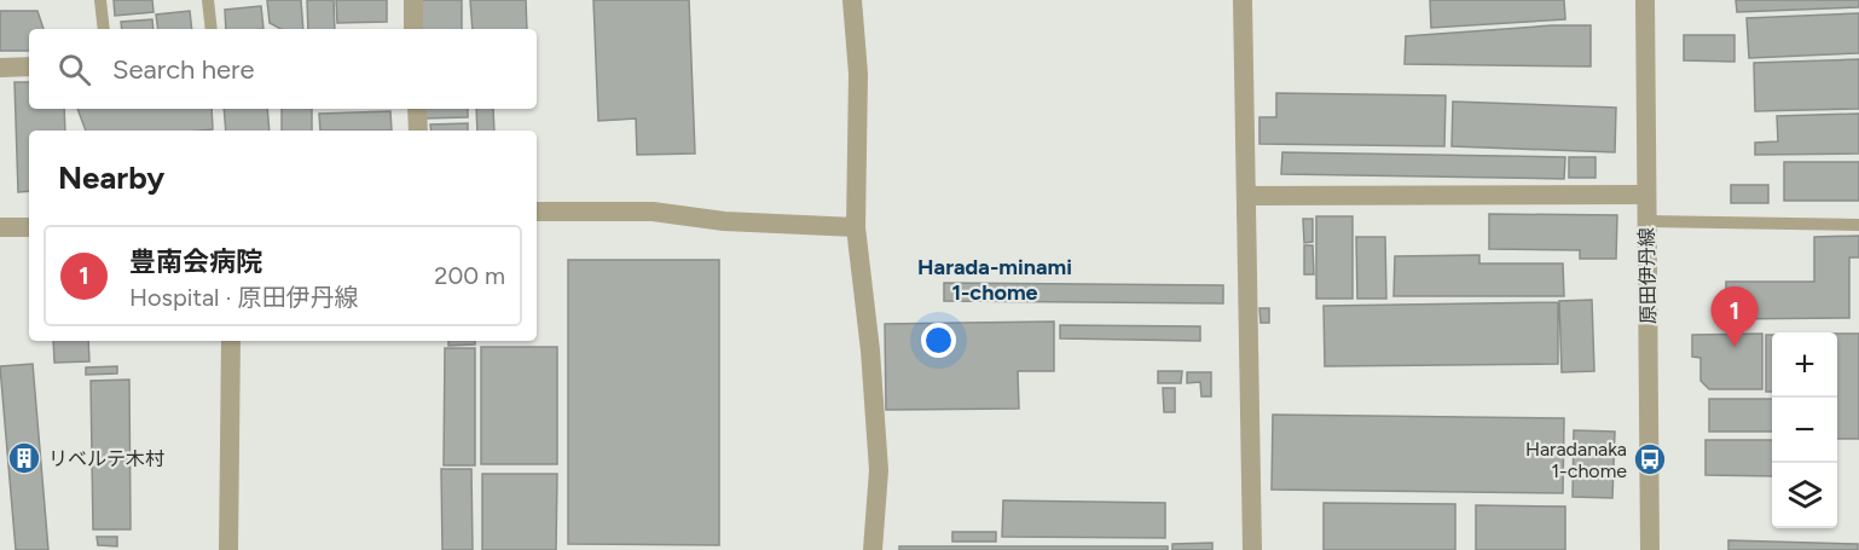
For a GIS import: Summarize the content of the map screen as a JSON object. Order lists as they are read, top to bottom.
{
  "streets": {
    "street": ["原田伊丹線"]
  },
  "districts": ["Harada-minami 1-chome"],
  "places": {
    "building": ["リベルテ木村"],
    "bus stop": ["Haradanaka 1-chome"]
  },
  "page": {
    "search": "Search here",
    "heading": "Nearby",
    "list": [
      {
        "mark": "1",
        "name": "豊南会病院",
        "note": "Hospital · 原田伊丹線",
        "value": "200 m"
      }
    ],
    "pins": "1",
    "map_buttons": ["+", "−"]
  }
}
